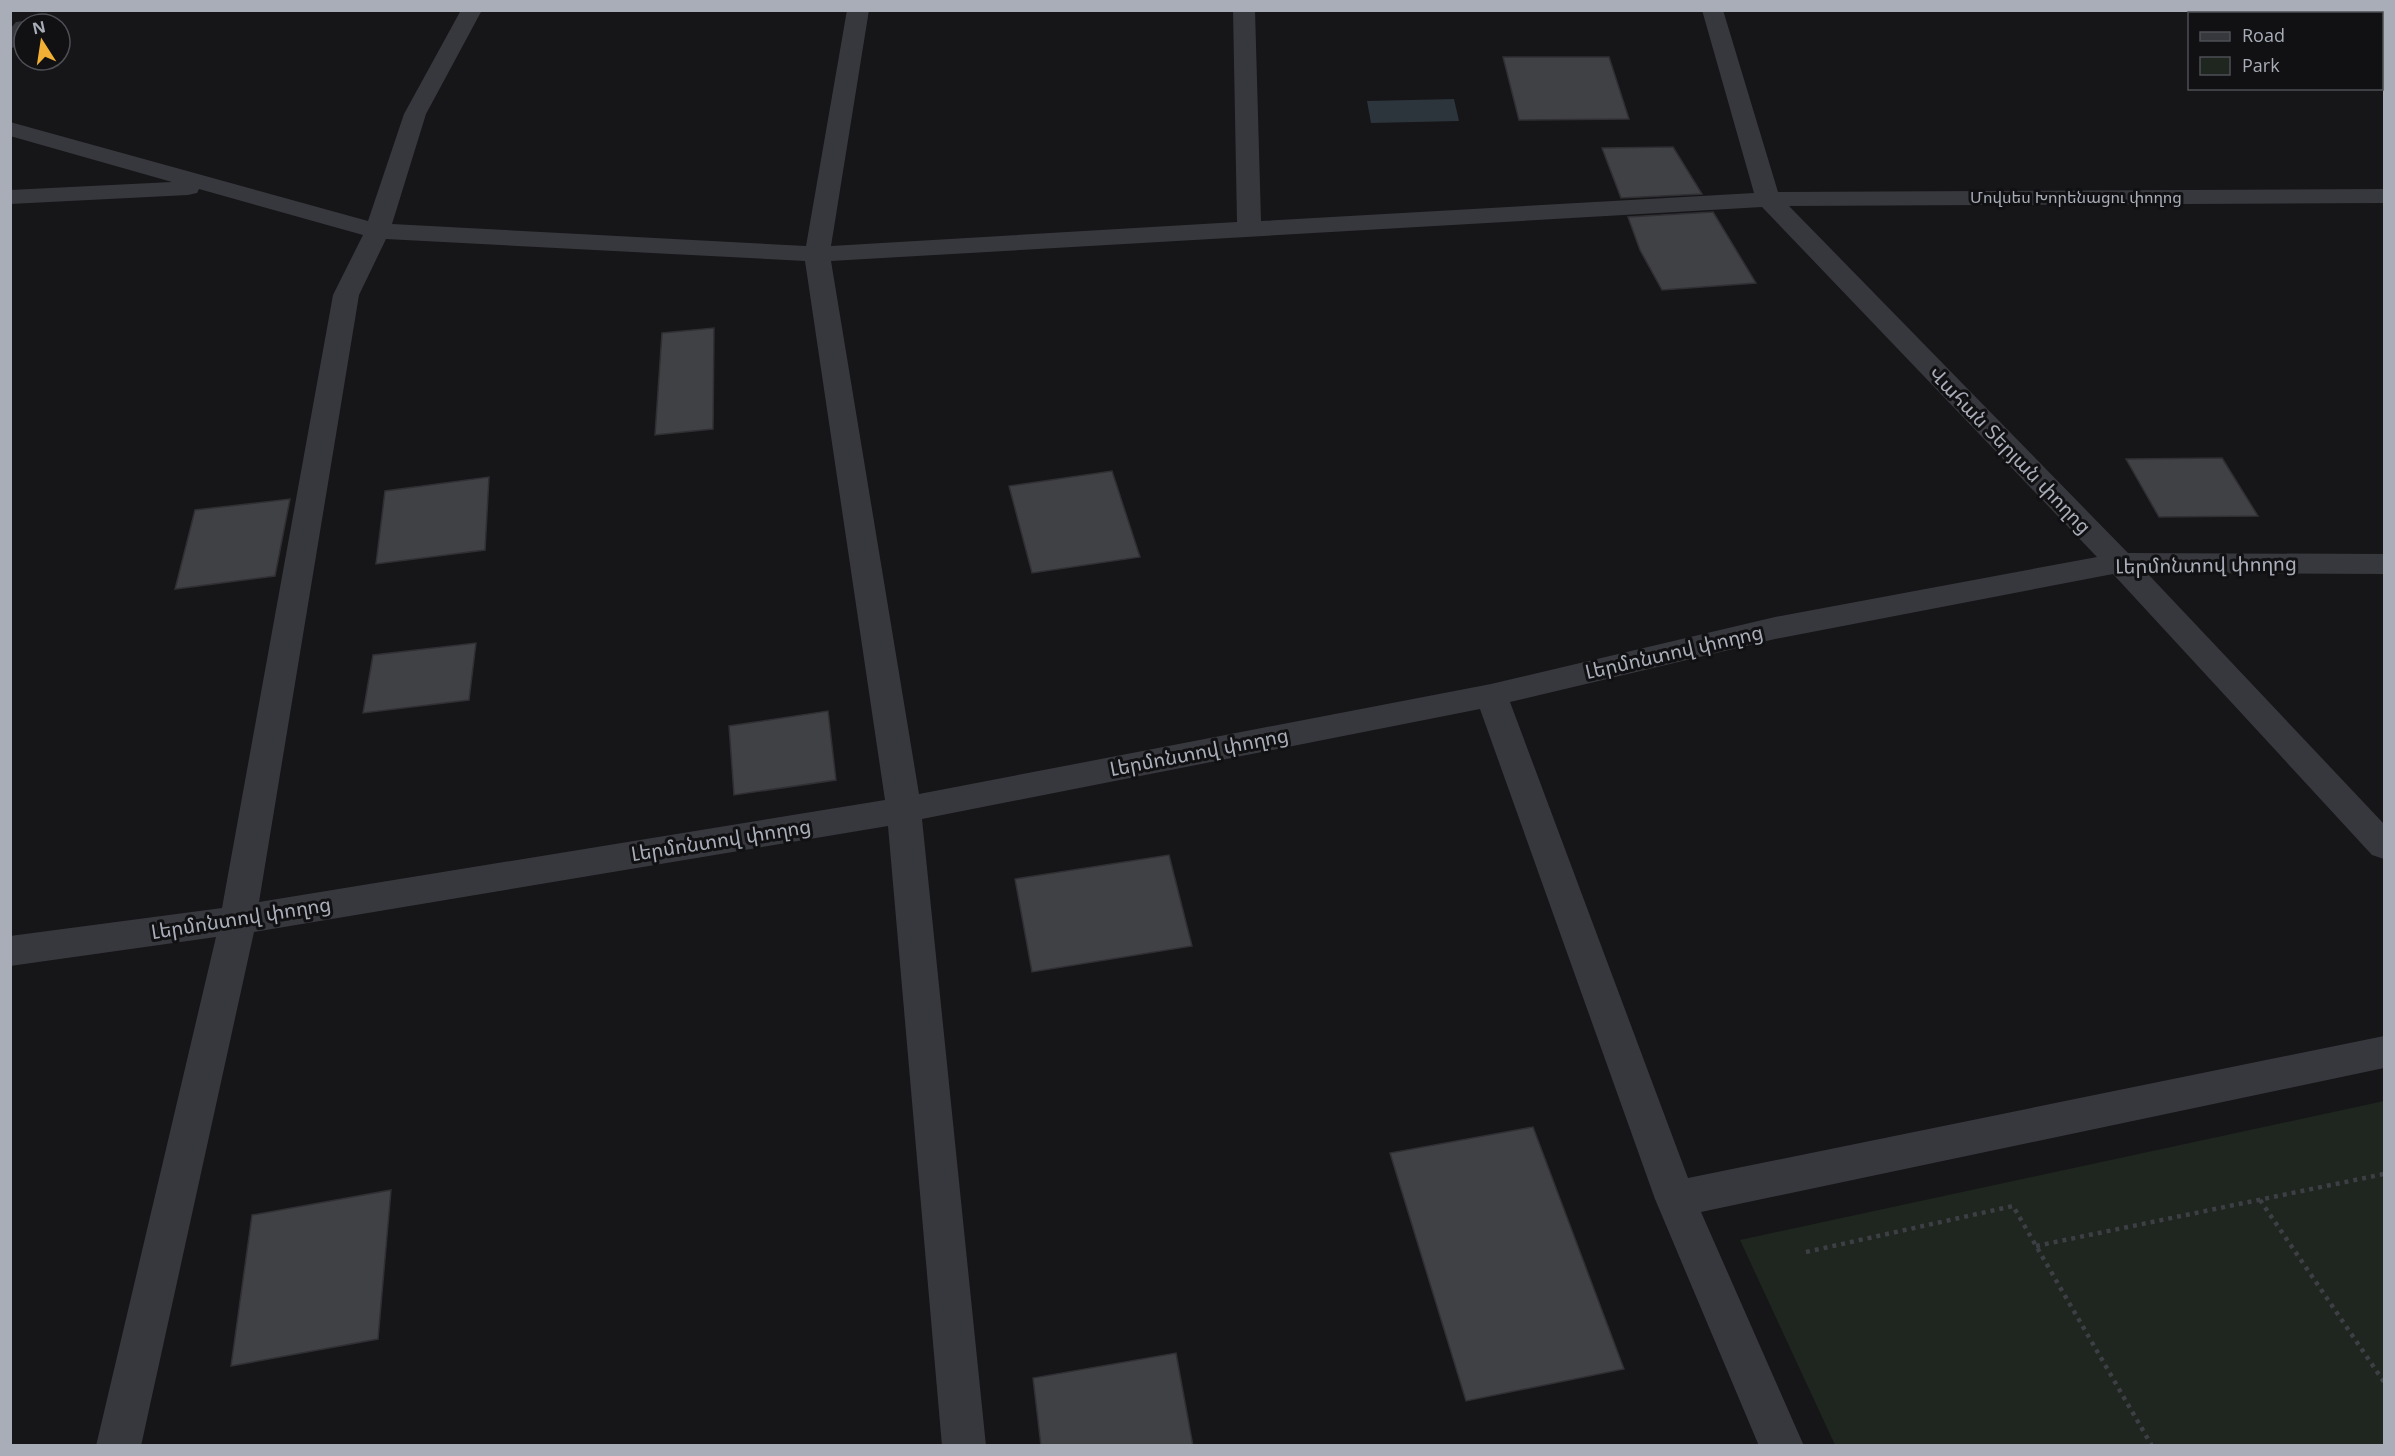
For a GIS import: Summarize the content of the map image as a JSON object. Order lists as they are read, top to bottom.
{
  "streets": {
    "street": ["Մովսես Խորենացու փողոց", "Վահան Տերյան փողոց", "Լերմոնտով փողոց"]
  },
  "crossings": [
    ["Մովսես Խորենացու փողոց", "Վահան Տերյան փողոց"],
    ["Վահան Տերյան փողոց", "Լերմոնտով փողոց"]
  ],
  "legend": ["Road", "Park"],
  "north": "top"
}
